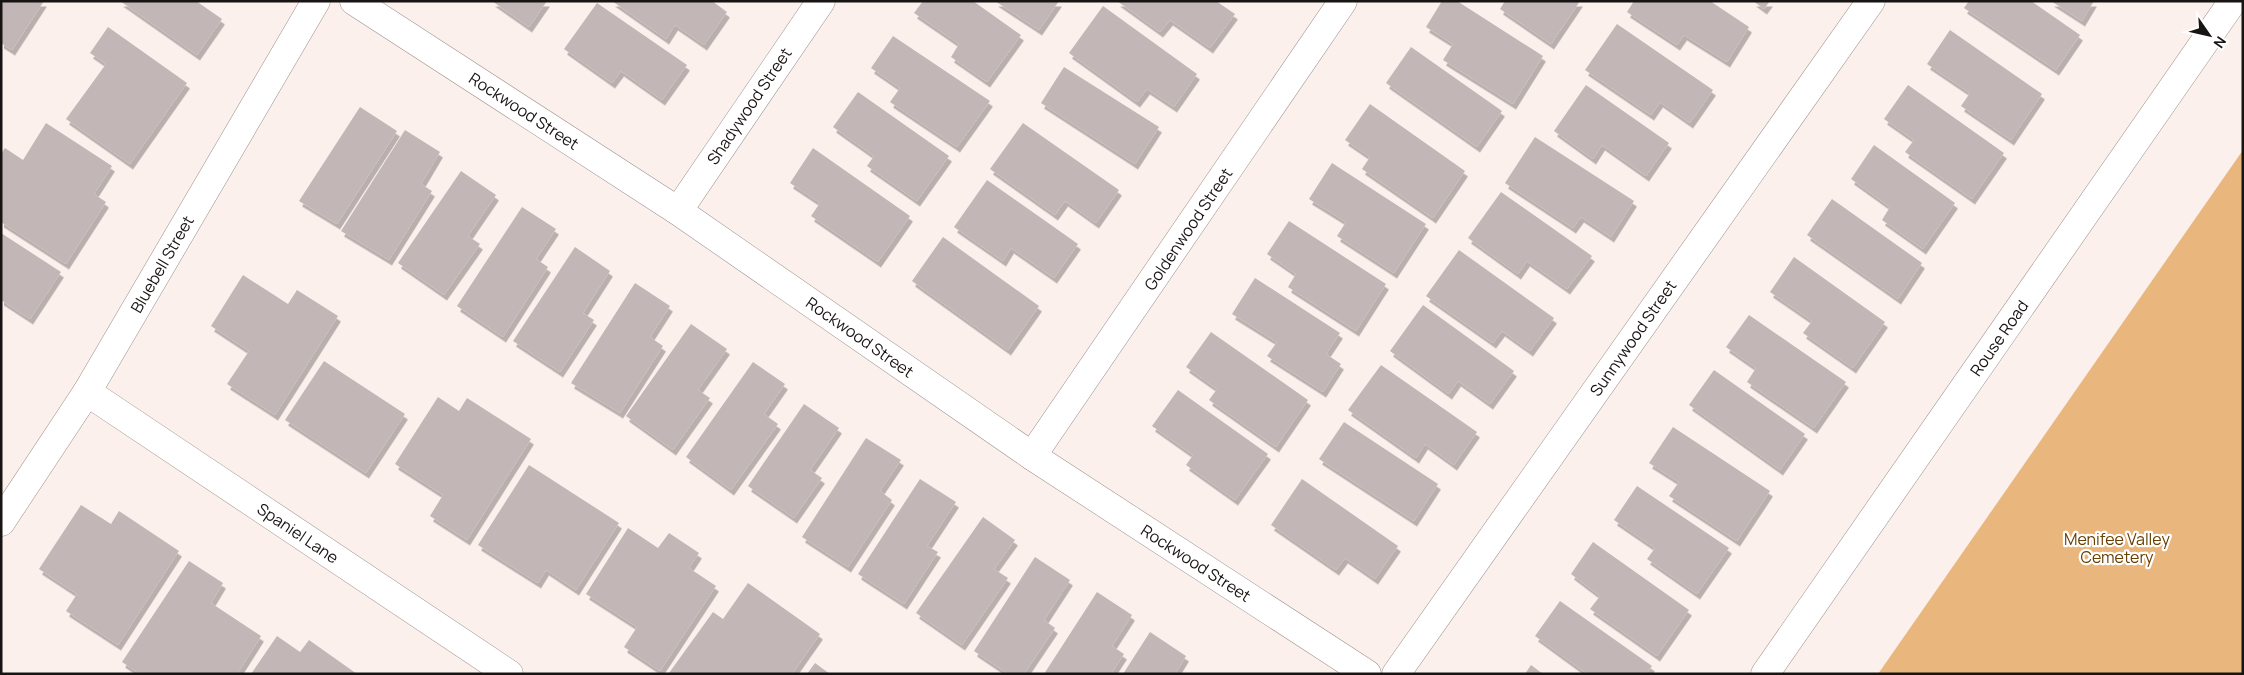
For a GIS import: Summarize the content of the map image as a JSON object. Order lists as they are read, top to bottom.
{
  "streets": {
    "street": [
      "Shadywood Street",
      "Rockwood Street",
      "Goldenwood Street",
      "Bluebell Street",
      "Sunnywood Street",
      "Rouse Road",
      "Spaniel Lane"
    ]
  },
  "crossings": [
    ["Shadywood Street", "Rockwood Street"],
    ["Rockwood Street", "Goldenwood Street"],
    ["Bluebell Street", "Spaniel Lane"]
  ],
  "parks": ["Menifee Valley Cemetery"],
  "north": "bottom right"
}
